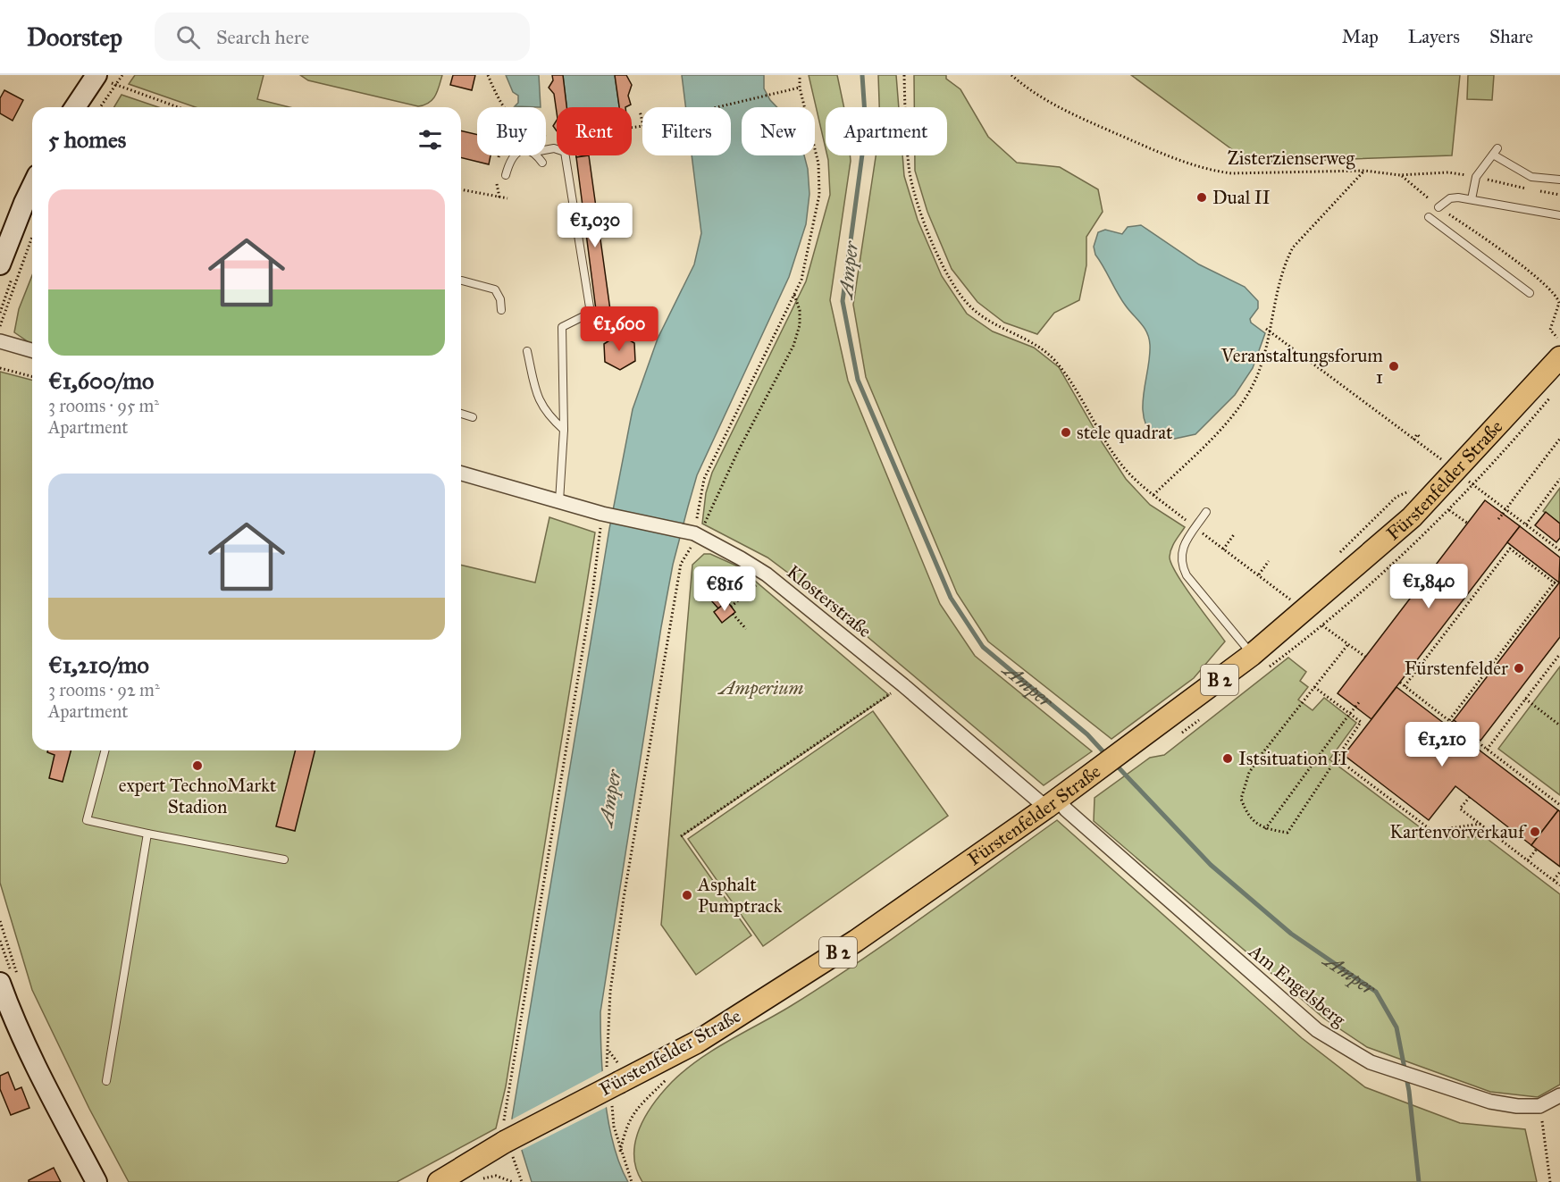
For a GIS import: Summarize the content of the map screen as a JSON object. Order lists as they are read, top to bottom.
{
  "streets": {
    "main road": ["Fürstenfelder Straße", "B 2"],
    "street": ["Klosterstraße", "Am Engelsberg"],
    "path": ["Zisterzienserweg"]
  },
  "crossings": [
    ["Fürstenfelder Straße", "Klosterstraße"],
    ["Fürstenfelder Straße", "Am Engelsberg"],
    ["Klosterstraße", "Am Engelsberg"]
  ],
  "water": ["Amper"],
  "parks": ["Amperium"],
  "places": [
    "Dual II",
    "Veranstaltungsforum 1",
    "stele quadrat",
    "Fürstenfelder",
    "Istsituation II",
    "expert TechnoMarkt Stadion",
    "Kartenvorverkauf",
    "Asphalt Pumptrack"
  ],
  "page": {
    "header": "Doorstep",
    "search": "Search here",
    "nav": ["Map", "Layers", "Share"],
    "chip": [
      "Buy",
      "Rent",
      "Filters",
      "New",
      "Apartment"
    ],
    "heading": "5 homes",
    "list": [
      {
        "name": "€1,600/mo",
        "note": "3 rooms · 95 m² · Apartment"
      },
      {
        "name": "€1,210/mo",
        "note": "3 rooms · 92 m² · Apartment"
      }
    ],
    "price": [
      "€1,030",
      "€1,600",
      "€1,840",
      "€816",
      "€1,210"
    ]
  }
}
